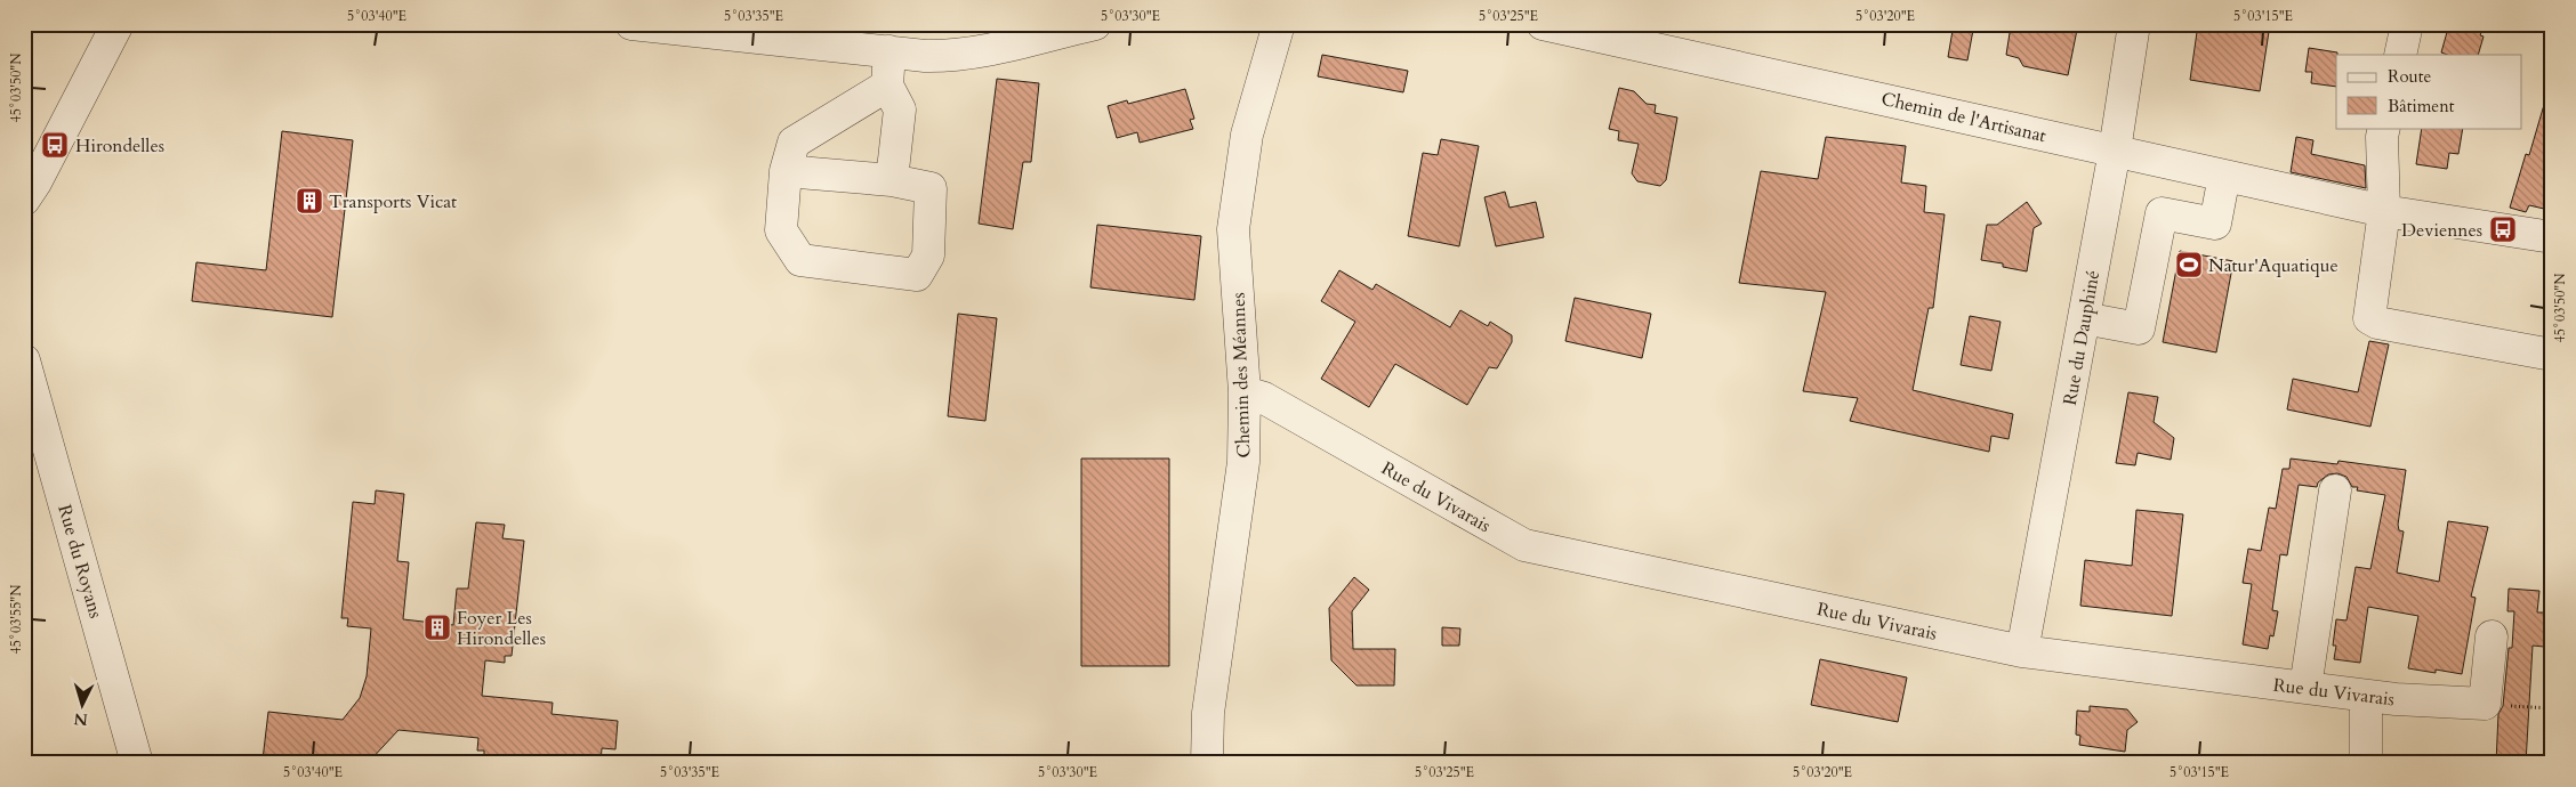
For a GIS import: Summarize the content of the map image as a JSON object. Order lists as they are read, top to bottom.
{
  "streets": {
    "street": [
      "Chemin de l'Artisanat",
      "Rue du Dauphiné",
      "Chemin des Méannes",
      "Rue du Vivarais",
      "Rue du Royans"
    ]
  },
  "crossings": [
    ["Chemin de l'Artisanat", "Rue du Dauphiné"],
    ["Rue du Dauphiné", "Rue du Vivarais"],
    ["Chemin des Méannes", "Rue du Vivarais"]
  ],
  "places": {
    "bus stop": ["Hirondelles", "Deviennes"],
    "building": ["Transports Vicat", "Foyer Les Hirondelles"],
    "sports": ["Natur'Aquatique"]
  },
  "legend": ["Route", "Bâtiment"],
  "north": "bottom",
  "coordinates": [
    "5°03'40\"E",
    "5°03'35\"E",
    "5°03'30\"E",
    "5°03'25\"E",
    "5°03'20\"E",
    "5°03'15\"E",
    "45°03'50\"N",
    "45°03'55\"N"
  ]
}
